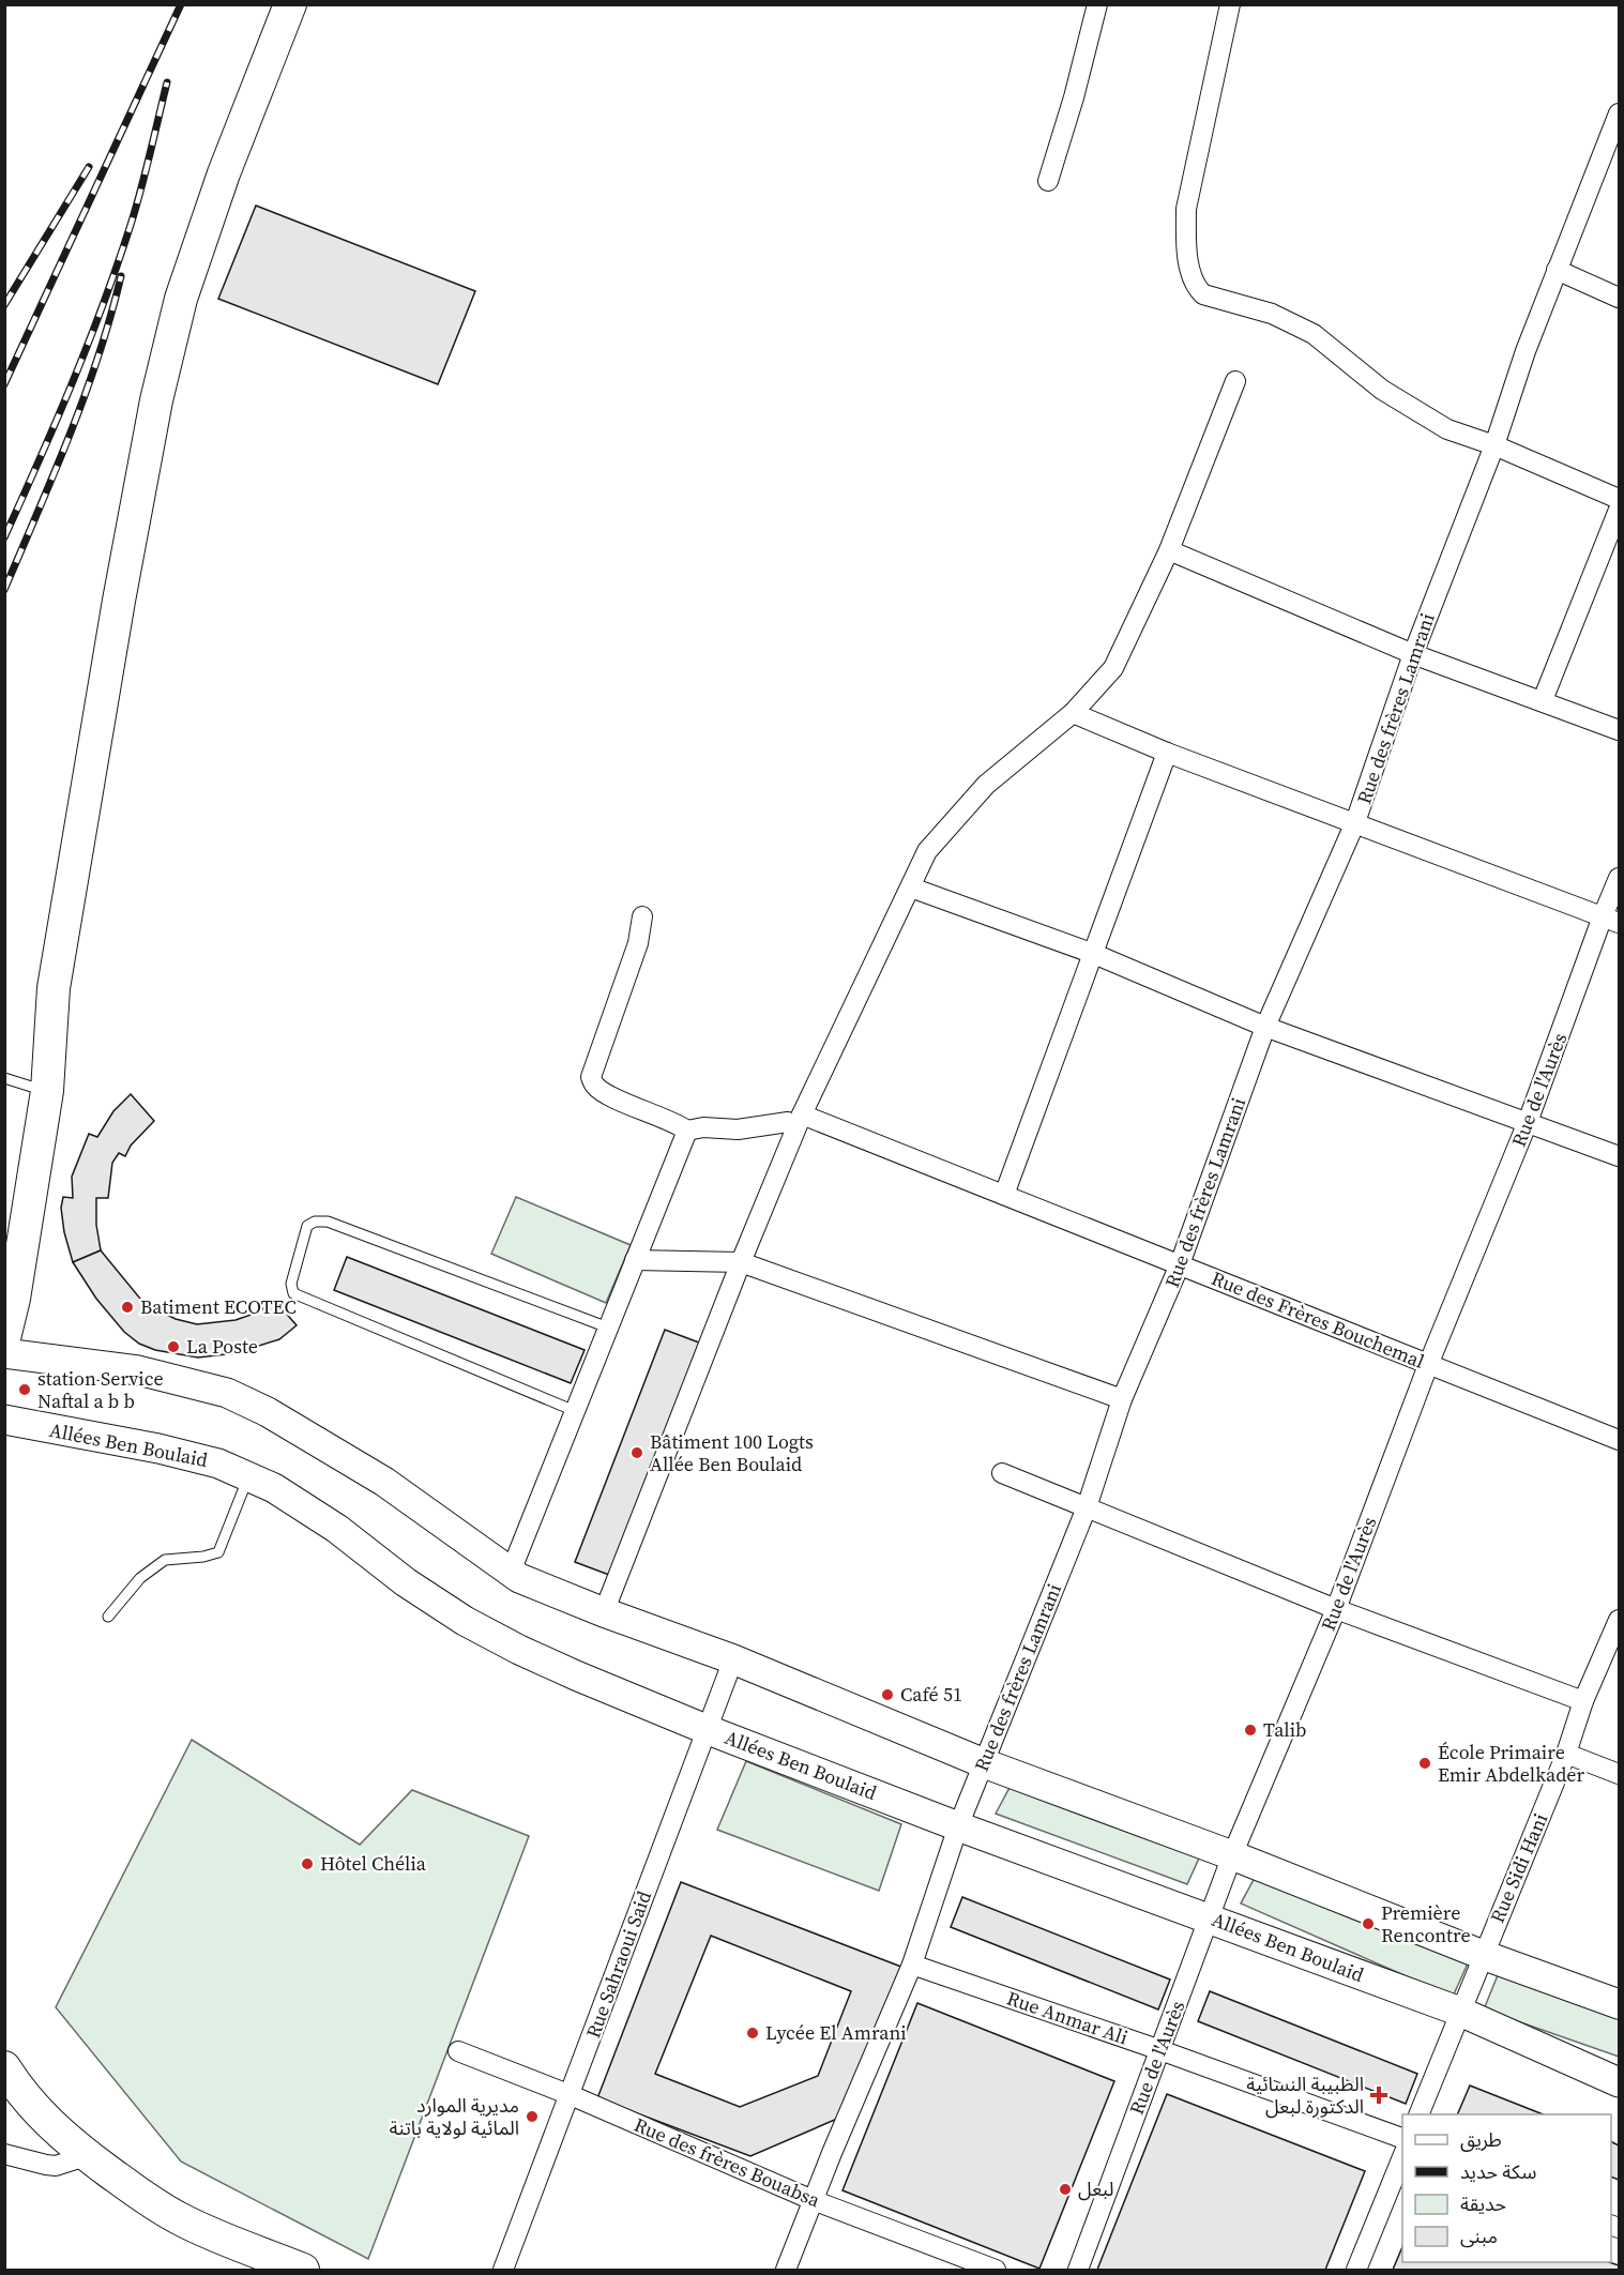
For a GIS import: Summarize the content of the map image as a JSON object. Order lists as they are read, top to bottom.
{
  "streets": {
    "main road": ["Allées Ben Boulaid"],
    "street": [
      "Rue des frères Lamrani",
      "Rue de l'Aurès",
      "Rue des Frères Bouchemal",
      "Rue Sidi Hani",
      "Rue Sahraoui Said",
      "Rue Anmar Ali",
      "Rue des frères Bouabsa"
    ]
  },
  "crossings": [
    ["Rue des frères Lamrani", "Rue des Frères Bouchemal"],
    ["Rue des frères Lamrani", "Allées Ben Boulaid"],
    ["Rue des frères Lamrani", "Rue Anmar Ali"],
    ["Rue des frères Lamrani", "Rue des frères Bouabsa"],
    ["Rue de l'Aurès", "Rue des Frères Bouchemal"],
    ["Rue de l'Aurès", "Allées Ben Boulaid"],
    ["Rue de l'Aurès", "Rue Anmar Ali"],
    ["Allées Ben Boulaid", "Rue Sidi Hani"],
    ["Allées Ben Boulaid", "Rue Sahraoui Said"],
    ["Rue Sahraoui Said", "Rue des frères Bouabsa"]
  ],
  "places": {
    "other": [
      "Batiment ECOTEC",
      "La Poste",
      "station Service Naftal a b b",
      "Bâtiment 100 Logts Allée Ben Boulaid",
      "Café 51",
      "Talib",
      "École Primaire Emir Abdelkader",
      "Hôtel Chélia",
      "Première Rencontre",
      "Lycée El Amrani",
      "مديرية الموارد المائية لولاية باتنة",
      "لبعل"
    ],
    "health": ["الطبيبة النسائية الدكتورة لبعل"]
  },
  "legend": [
    "طريق",
    "سكة حديد",
    "حديقة",
    "مبنى"
  ]
}
